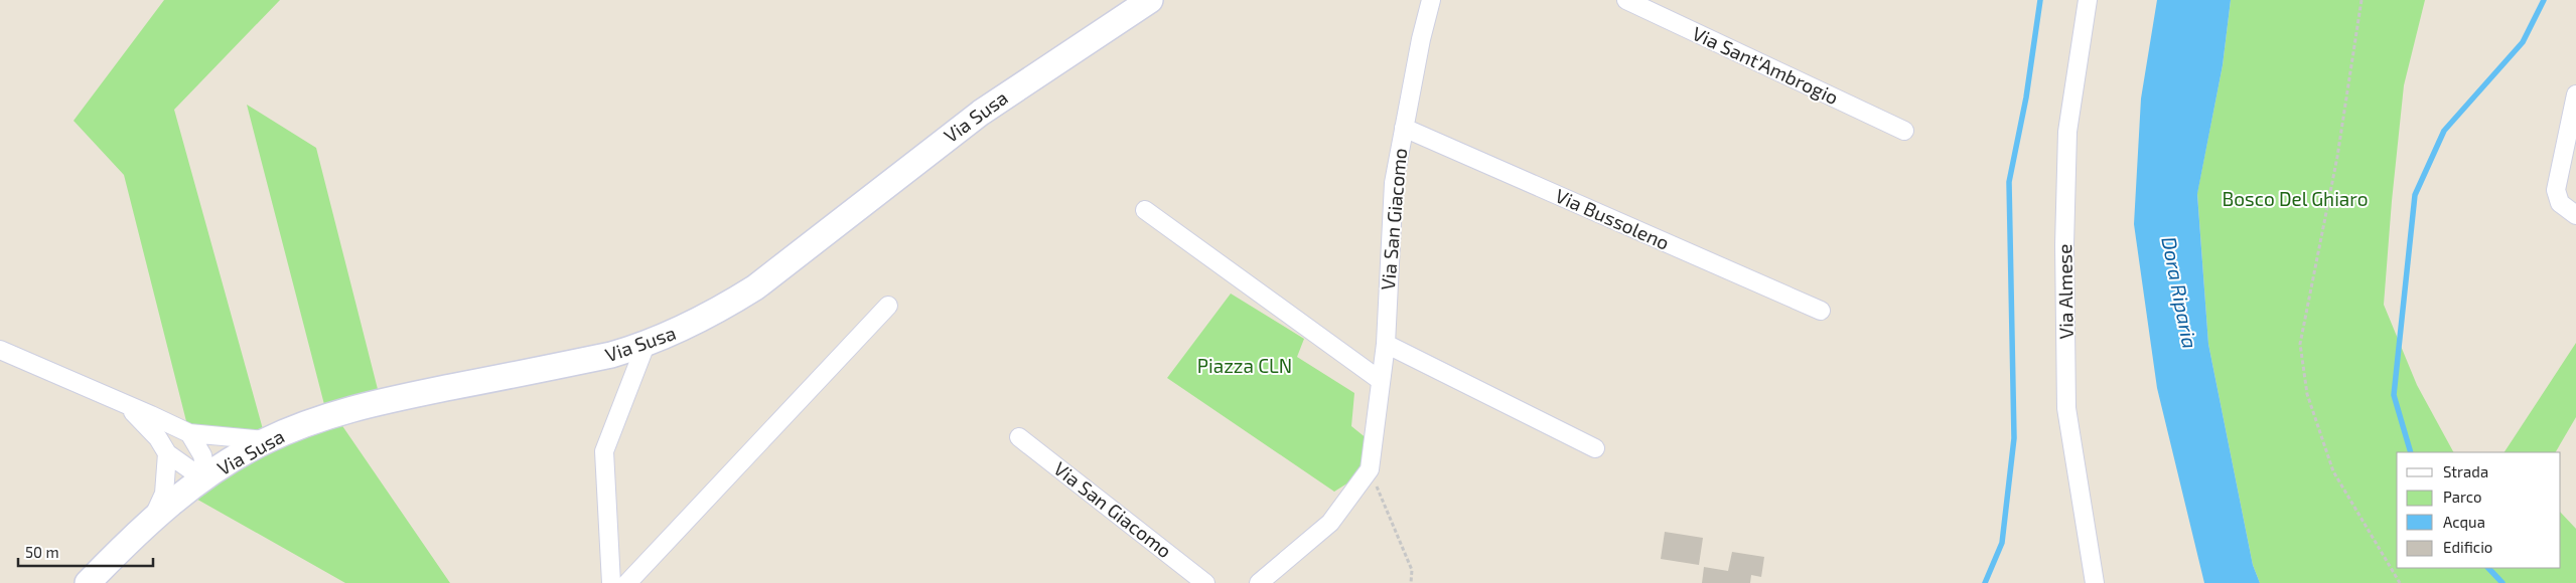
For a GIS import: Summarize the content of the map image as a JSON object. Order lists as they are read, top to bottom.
{
  "streets": {
    "main road": ["Via Susa"],
    "street": [
      "Via Sant'Ambrogio",
      "Via San Giacomo",
      "Via Bussoleno",
      "Via Almese"
    ]
  },
  "crossings": [
    ["Via San Giacomo", "Via Bussoleno"]
  ],
  "water": ["Dora Riparia"],
  "parks": ["Bosco Del Ghiaro", "Piazza CLN"],
  "legend": [
    "Strada",
    "Parco",
    "Acqua",
    "Edificio"
  ],
  "scale_bar": "50 m"
}
